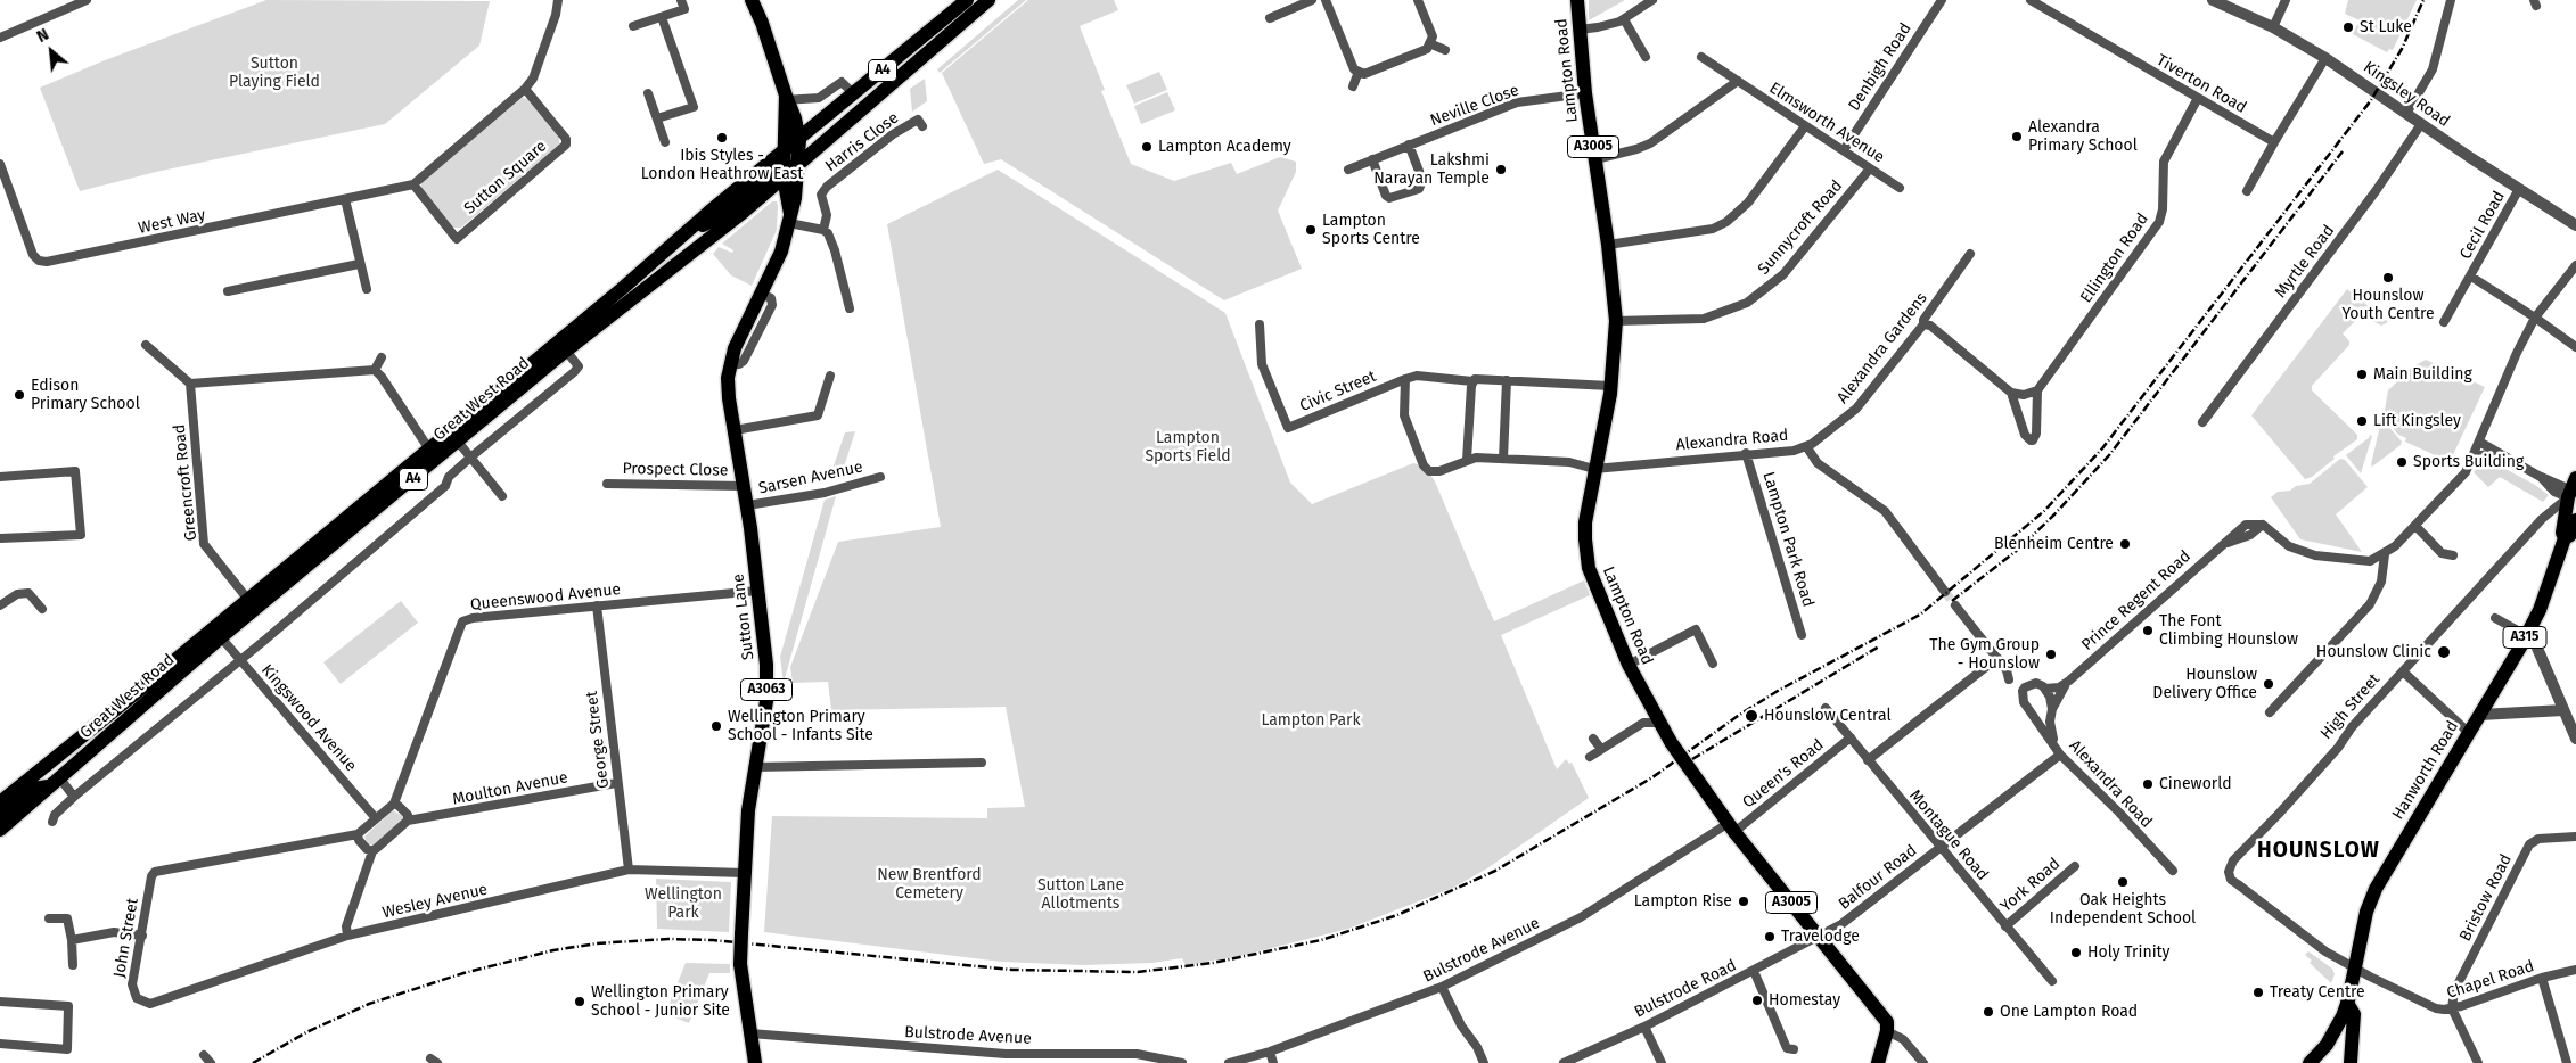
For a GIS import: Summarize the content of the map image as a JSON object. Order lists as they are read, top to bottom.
{
  "streets": {
    "main road": [
      "A4",
      "Lampton Road",
      "A3005",
      "Great West Road",
      "Sutton Lane",
      "A315",
      "A3063",
      "Hanworth Road"
    ],
    "street": [
      "Denbigh Road",
      "Tiverton Road",
      "Kingsley Road",
      "Neville Close",
      "Elmsworth Avenue",
      "Harris Close",
      "Sutton Square",
      "West Way",
      "Cecil Road",
      "Sunnycroft Road",
      "Ellington Road",
      "Myrtle Road",
      "Alexandra Gardens",
      "Civic Street",
      "Alexandra Road",
      "Prospect Close",
      "Sarsen Avenue",
      "Greencroft Road",
      "Lampton Park Road",
      "Queenswood Avenue",
      "Prince Regent Road",
      "High Street",
      "Kingswood Avenue",
      "George Street",
      "Queen's Road",
      "Moulton Avenue",
      "Montague Road",
      "Balfour Road",
      "York Road",
      "Bristow Road",
      "Wesley Avenue",
      "John Street",
      "Bulstrode Avenue",
      "Chapel Road",
      "Bulstrode Road"
    ]
  },
  "crossings": [
    ["Denbigh Road", "Elmsworth Avenue"],
    ["A4", "Great West Road"],
    ["A4", "Sutton Lane"],
    ["Lampton Road", "Neville Close"],
    ["Lampton Road", "Sunnycroft Road"],
    ["Lampton Road", "Civic Street"],
    ["Lampton Road", "Alexandra Road"],
    ["Lampton Road", "Queen's Road"],
    ["Lampton Road", "Balfour Road"],
    ["Lampton Road", "Bulstrode Avenue"],
    ["Lampton Road", "Bulstrode Road"],
    ["Tiverton Road", "Ellington Road"],
    ["Kingsley Road", "Cecil Road"],
    ["Kingsley Road", "Myrtle Road"],
    ["Elmsworth Avenue", "Sunnycroft Road"],
    ["Sutton Square", "West Way"],
    ["Alexandra Gardens", "Alexandra Road"],
    ["Great West Road", "Greencroft Road"],
    ["Great West Road", "Sutton Lane"],
    ["Great West Road", "A3063"],
    ["Great West Road", "Kingswood Avenue"],
    ["Alexandra Road", "Lampton Park Road"],
    ["Alexandra Road", "Prince Regent Road"],
    ["Alexandra Road", "Balfour Road"],
    ["Prospect Close", "Sutton Lane"],
    ["Sarsen Avenue", "Sutton Lane"],
    ["Queenswood Avenue", "Sutton Lane"],
    ["Queenswood Avenue", "George Street"],
    ["Sutton Lane", "A3063"],
    ["Sutton Lane", "Wesley Avenue"],
    ["Sutton Lane", "Bulstrode Avenue"],
    ["A315", "Hanworth Road"],
    ["High Street", "Hanworth Road"],
    ["High Street", "Chapel Road"],
    ["George Street", "Moulton Avenue"],
    ["George Street", "Wesley Avenue"],
    ["Hanworth Road", "Chapel Road"],
    ["Queen's Road", "Montague Road"],
    ["Queen's Road", "Bulstrode Avenue"],
    ["Montague Road", "Balfour Road"],
    ["Montague Road", "York Road"],
    ["Balfour Road", "Bulstrode Road"],
    ["Bristow Road", "Chapel Road"],
    ["Wesley Avenue", "John Street"]
  ],
  "districts": ["HOUNSLOW"],
  "parks": [
    "Sutton Playing Field",
    "Lampton Sports Field",
    "Lampton Park",
    "New Brentford Cemetery",
    "Sutton Lane Allotments",
    "Wellington Park"
  ],
  "places": [
    "St Luke",
    "Alexandra Primary School",
    "Ibis Styles - London Heathrow East",
    "Lampton Academy",
    "Lakshmi Narayan Temple",
    "Lampton Sports Centre",
    "Hounslow Youth Centre",
    "Main Building",
    "Edison Primary School",
    "Lift Kingsley",
    "Sports Building",
    "Blenheim Centre",
    "The Font Climbing Hounslow",
    "Hounslow Clinic",
    "The Gym Group - Hounslow",
    "Hounslow Delivery Office",
    "Hounslow Central",
    "Wellington Primary School - Infants Site",
    "Cineworld",
    "Oak Heights Independent School",
    "Lampton Rise",
    "Travelodge",
    "Holy Trinity",
    "Treaty Centre",
    "Homestay",
    "Wellington Primary School - Junior Site",
    "One Lampton Road"
  ],
  "north": "top left"
}
